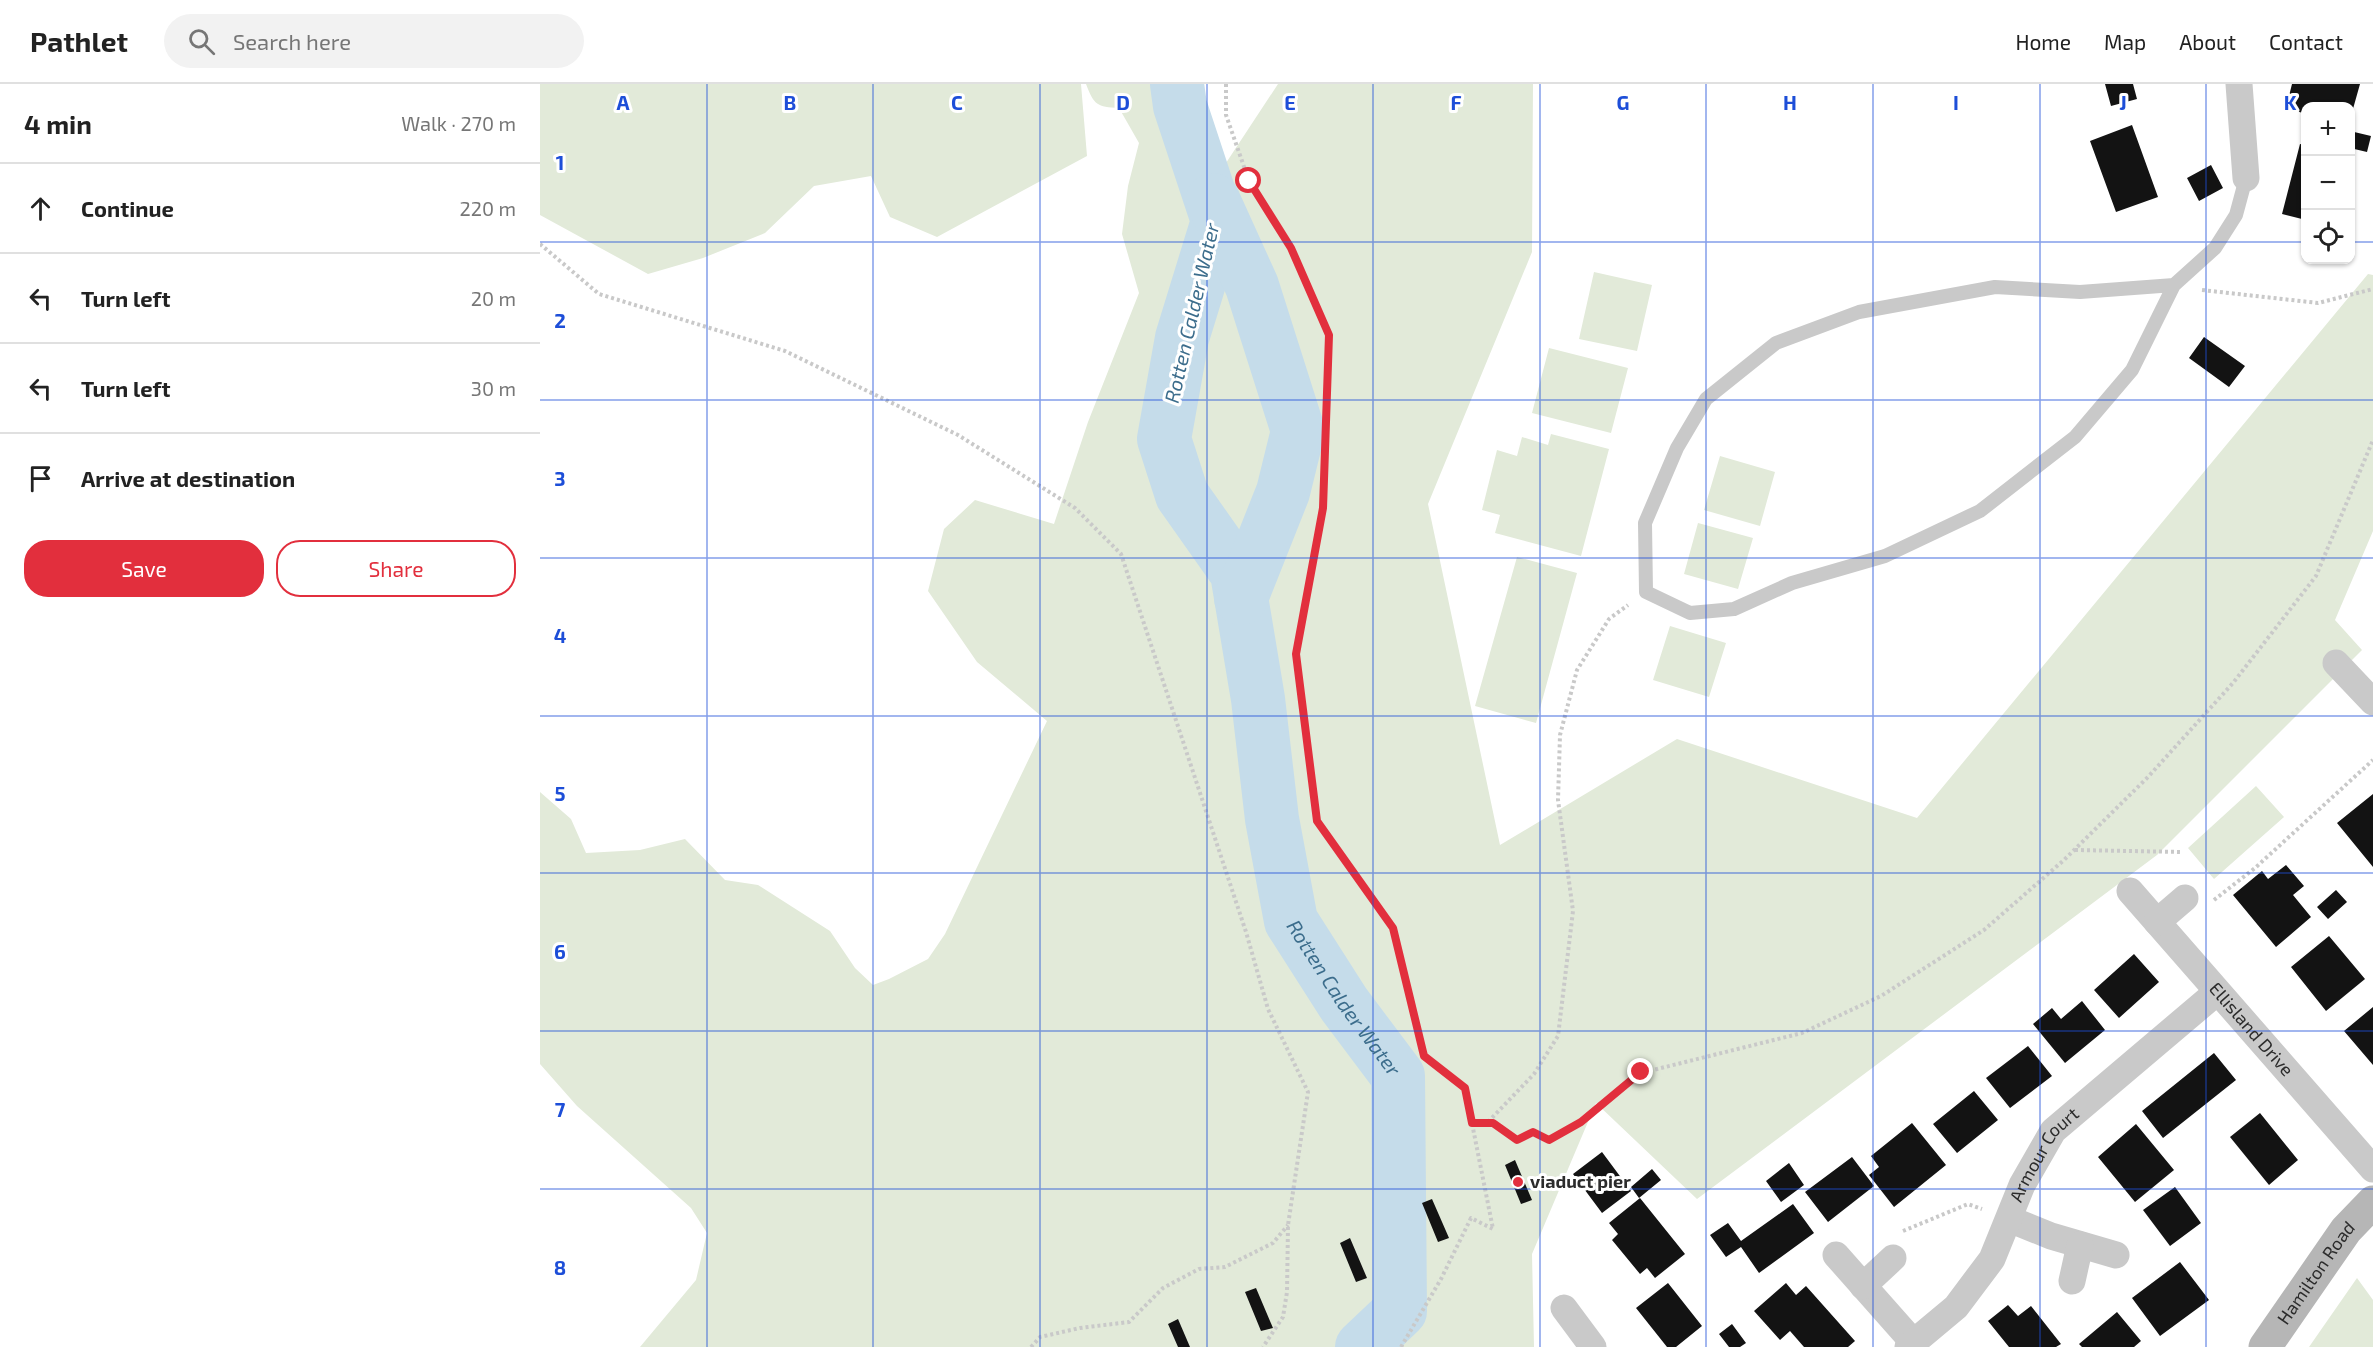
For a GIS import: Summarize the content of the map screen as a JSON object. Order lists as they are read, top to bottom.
{
  "streets": {
    "main road": ["Hamilton Road"],
    "street": ["Ellisland Drive", "Armour Court"]
  },
  "crossings": [
    ["Ellisland Drive", "Armour Court"]
  ],
  "water": ["Rotten Calder Water"],
  "places": ["viaduct pier"],
  "page": {
    "header": "Pathlet",
    "search": "Search here",
    "nav": [
      "Home",
      "Map",
      "About",
      "Contact"
    ],
    "heading": ["4 min", "Walk · 270 m"],
    "map_buttons": ["+", "−"],
    "list": [
      ["Continue", "220 m"],
      ["Turn left", "20 m"],
      ["Turn left", "30 m"],
      "Arrive at destination"
    ],
    "buttons": ["Save", "Share"]
  },
  "grid": {
    "columns": [
      "A",
      "B",
      "C",
      "D",
      "E",
      "F",
      "G",
      "H",
      "I",
      "J",
      "K"
    ],
    "rows": [
      "1",
      "2",
      "3",
      "4",
      "5",
      "6",
      "7",
      "8"
    ]
  }
}
